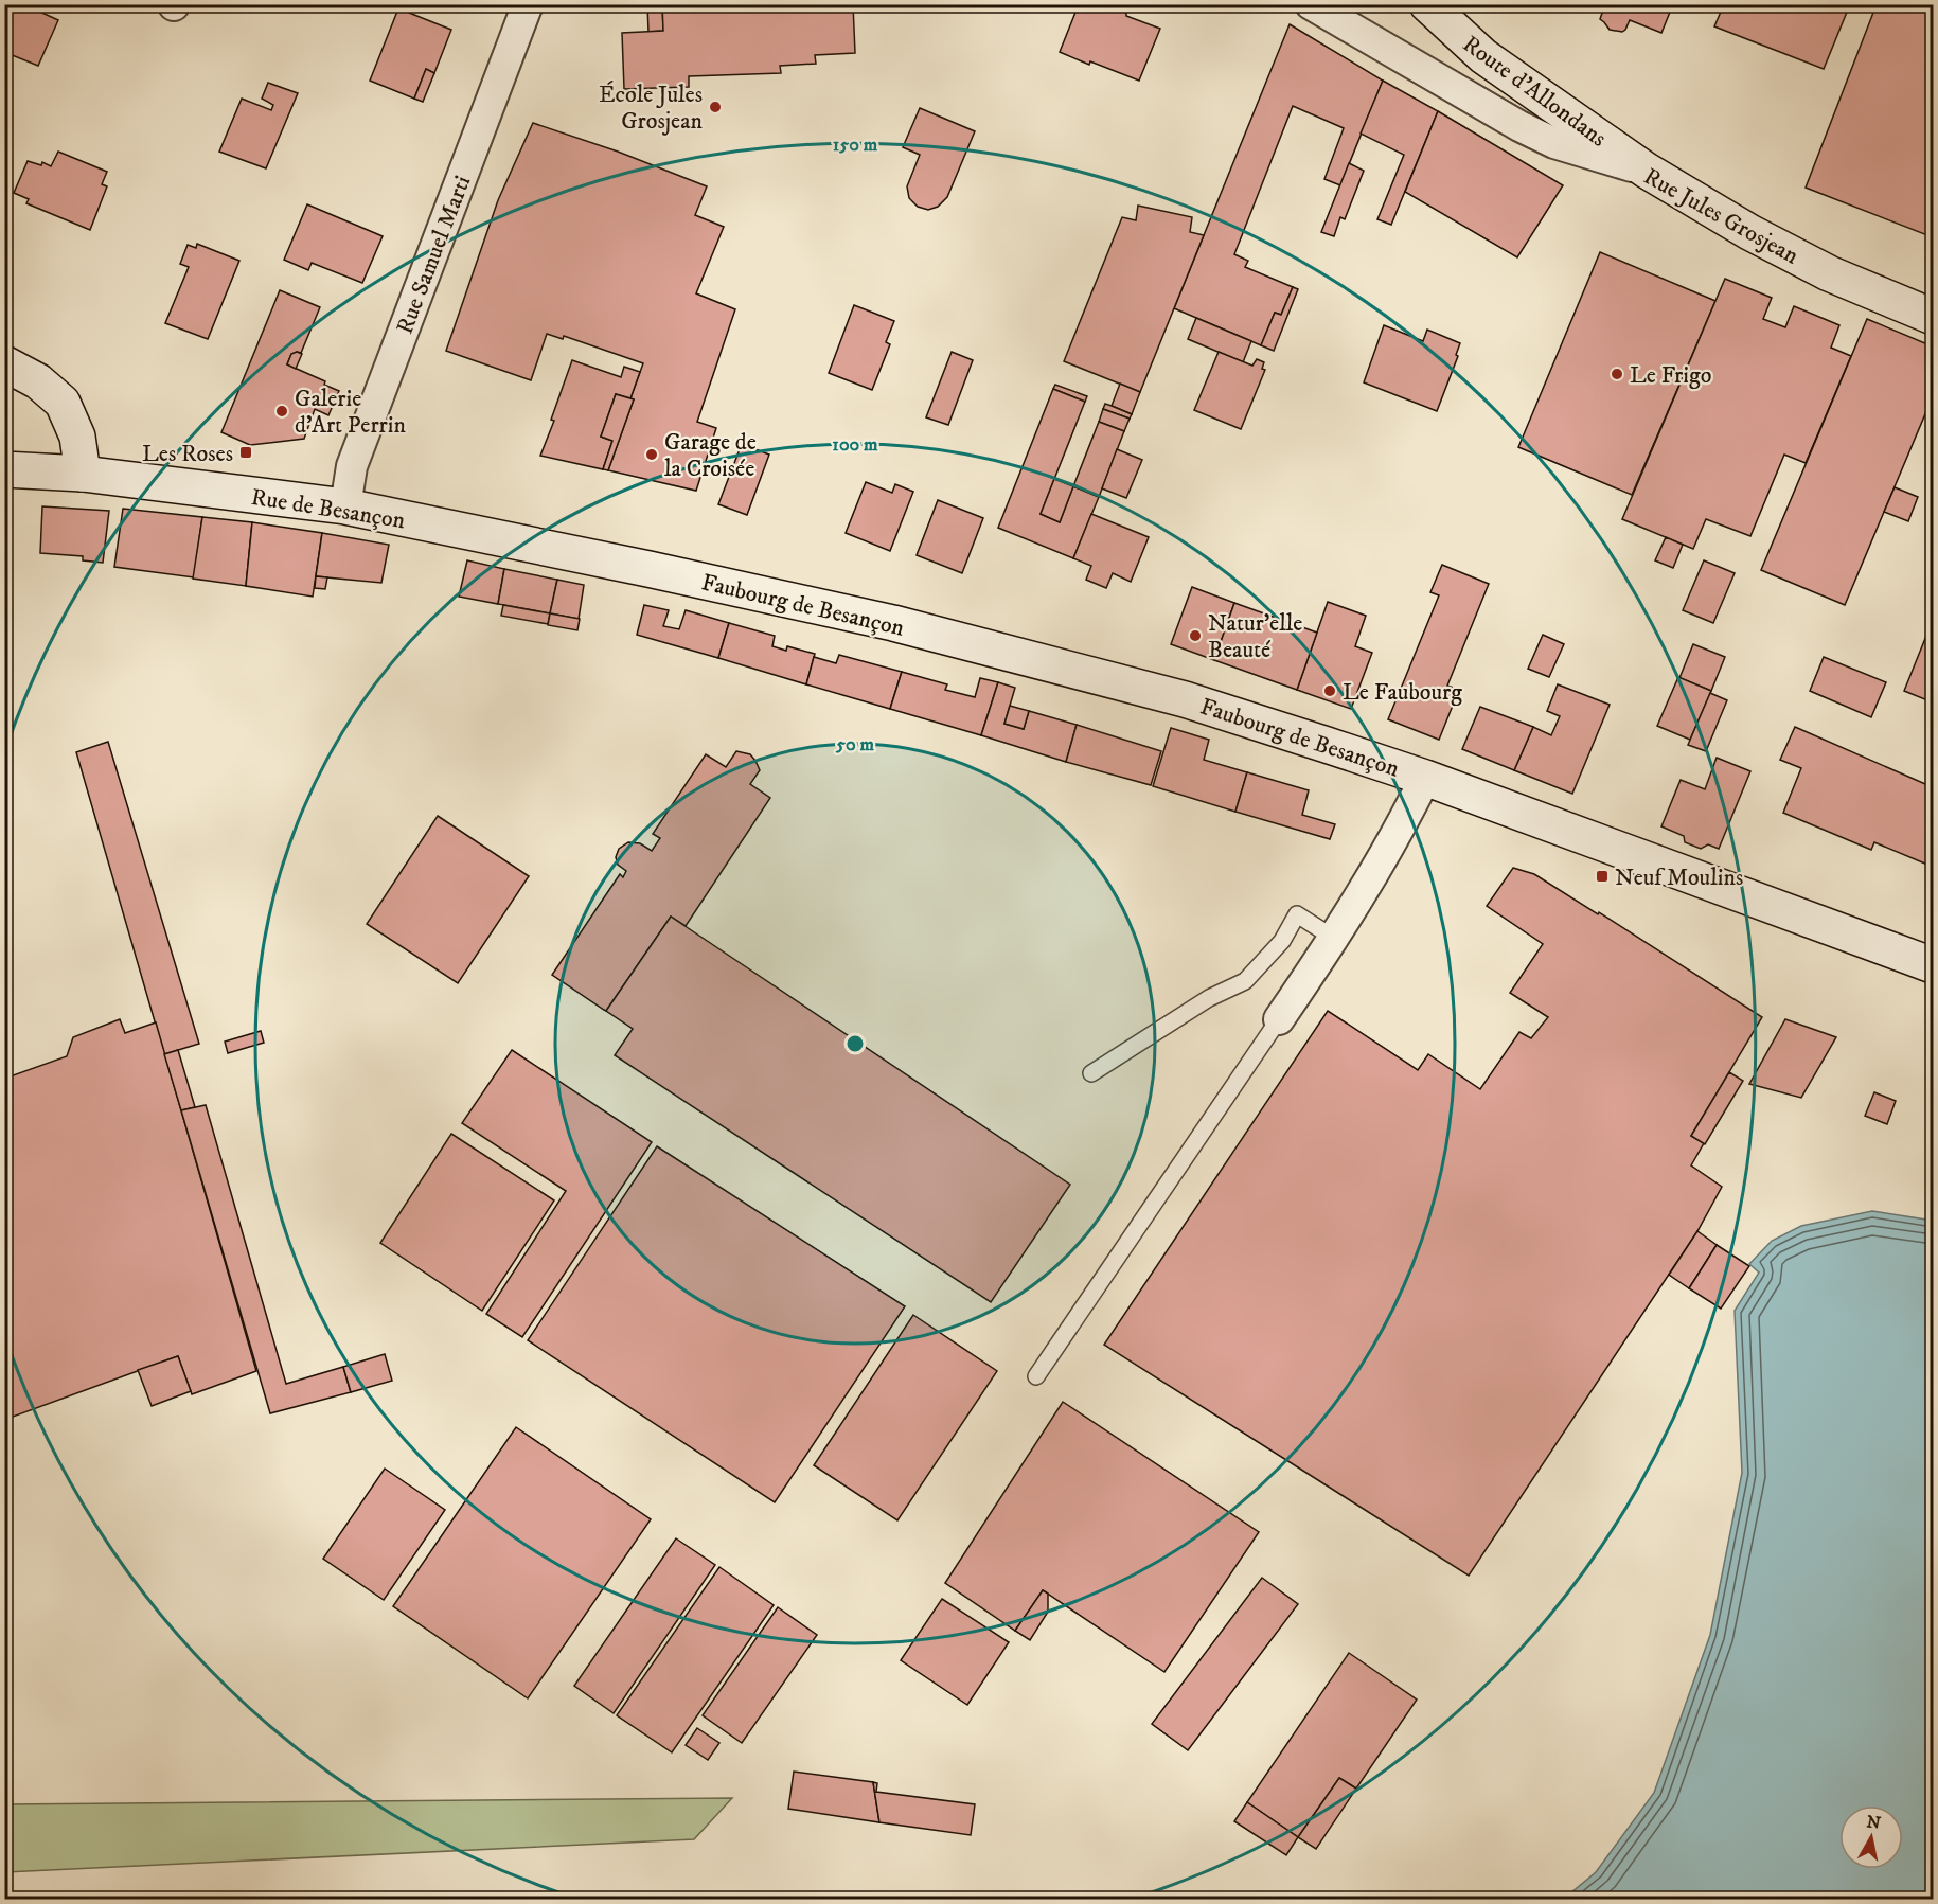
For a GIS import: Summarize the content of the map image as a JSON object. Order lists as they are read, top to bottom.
{
  "streets": {
    "main road": [
      "Route d'Allondans",
      "Rue Jules Grosjean",
      "Rue de Besançon",
      "Faubourg de Besançon"
    ],
    "street": ["Rue Samuel Marti"]
  },
  "crossings": [
    ["Route d'Allondans", "Rue Jules Grosjean"],
    ["Rue Samuel Marti", "Rue de Besançon"],
    ["Rue de Besançon", "Faubourg de Besançon"]
  ],
  "places": {
    "other": [
      "École Jules Grosjean",
      "Le Frigo",
      "Galerie d'Art Perrin",
      "Garage de la Croisée",
      "Natur'elle Beauté",
      "Le Faubourg"
    ],
    "transit": ["Les Roses", "Neuf Moulins"]
  },
  "north": "top",
  "rings": ["150 m", "100 m", "50 m"]
}
